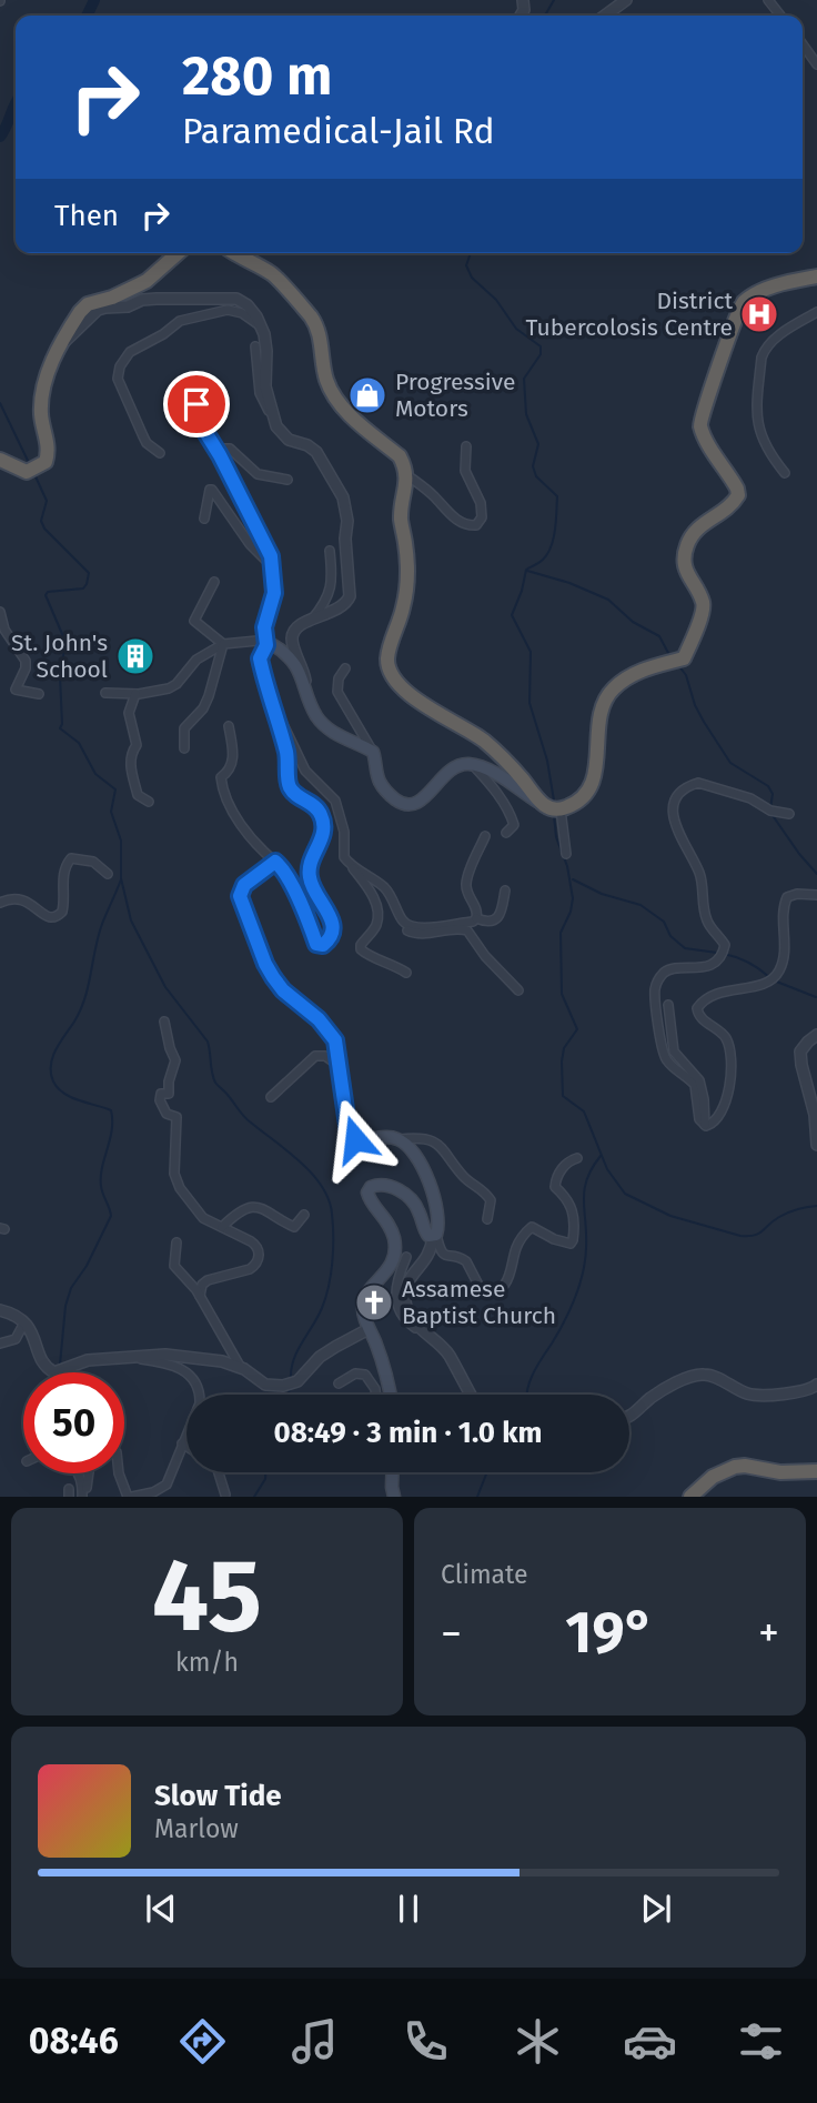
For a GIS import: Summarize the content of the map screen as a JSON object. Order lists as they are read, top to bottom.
{
  "places": {
    "hospital": ["District Tubercolosis Centre"],
    "shop": ["Progressive Motors"],
    "building": ["St. John's School"],
    "church": ["Assamese Baptist Church"]
  },
  "page": {
    "turn": ["280 m", "Paramedical-Jail Rd"],
    "then": "Then",
    "limit": "50",
    "trip": "08:49 · 3 min · 1.0 km",
    "tile": [
      ["45", "km/h"],
      "Climate"
    ],
    "heat": ["−", "19°", "+"],
    "song": ["Slow Tide", "Marlow"],
    "tabs": "08:46"
  }
}
